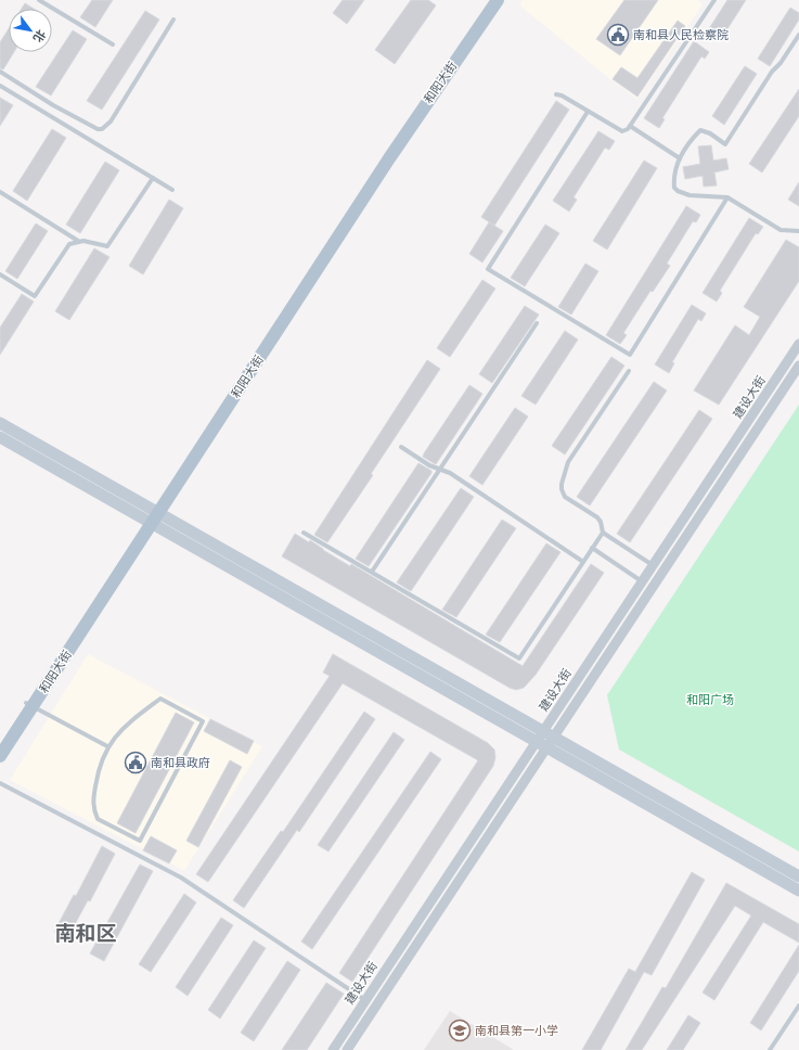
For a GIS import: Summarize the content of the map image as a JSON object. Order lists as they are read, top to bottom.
{
  "streets": {
    "main road": ["和阳大街"],
    "street": ["建设大街"]
  },
  "districts": ["南和区"],
  "parks": ["和阳广场"],
  "places": {
    "public building": ["南和县人民检察院", "南和县政府"],
    "school or university": ["南和县第一小学"]
  },
  "north": "bottom right"
}
